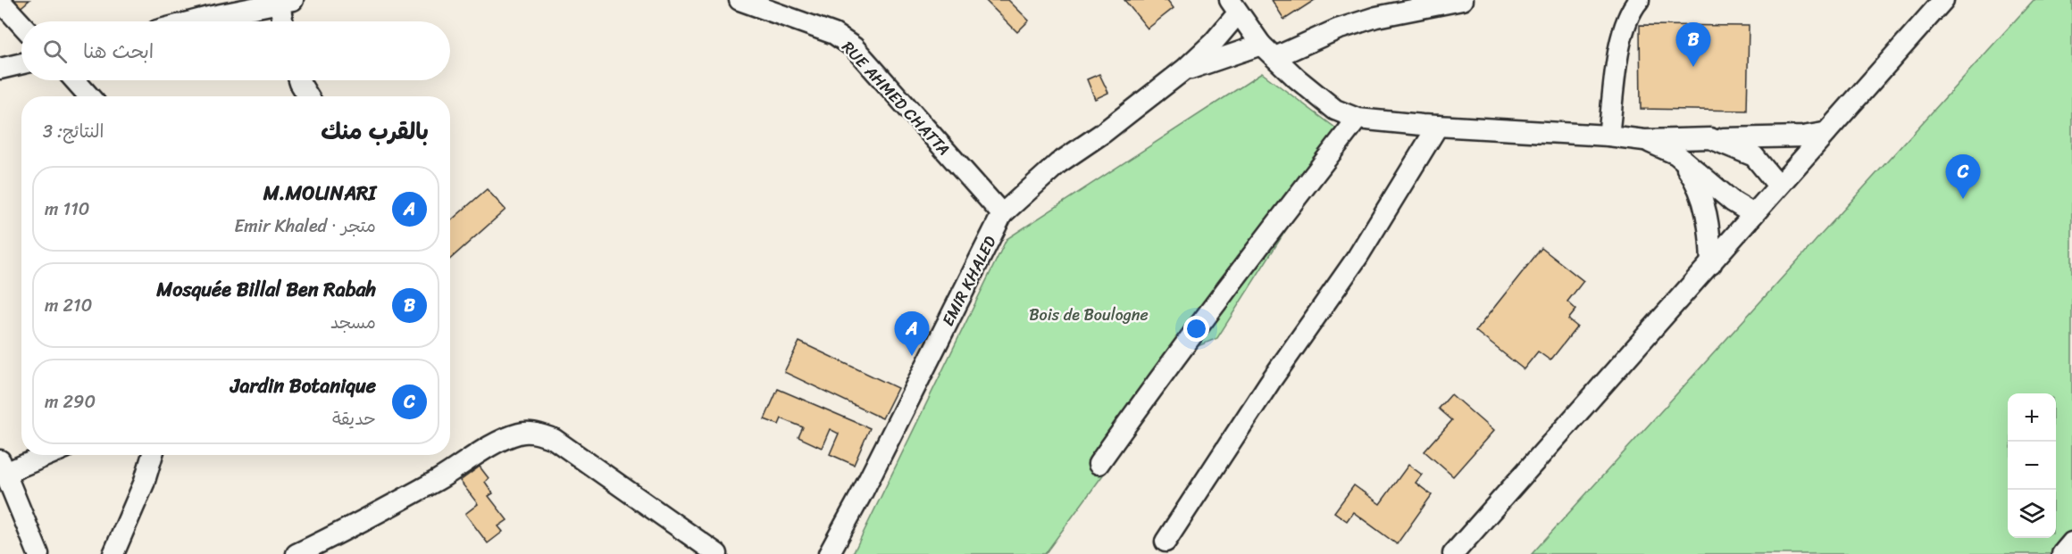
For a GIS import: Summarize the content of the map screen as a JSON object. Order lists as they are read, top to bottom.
{
  "streets": {
    "street": ["RUE AHMED CHATTA", "EMIR KHALED"]
  },
  "crossings": [
    ["RUE AHMED CHATTA", "EMIR KHALED"]
  ],
  "parks": ["Bois de Boulogne"],
  "page": {
    "search": "ابحث هنا",
    "pins": ["B", "C", "A"],
    "heading": ["بالقرب منك", "النتائج: 3"],
    "list": [
      {
        "mark": "A",
        "name": "M.MOLINARI",
        "note": "متجر · Emir Khaled",
        "value": "110 m"
      },
      {
        "mark": "B",
        "name": "Mosquée Billal Ben Rabah",
        "note": "مسجد",
        "value": "210 m"
      },
      {
        "mark": "C",
        "name": "Jardin Botanique",
        "note": "حديقة",
        "value": "290 m"
      }
    ],
    "map_buttons": ["+", "−"]
  }
}
